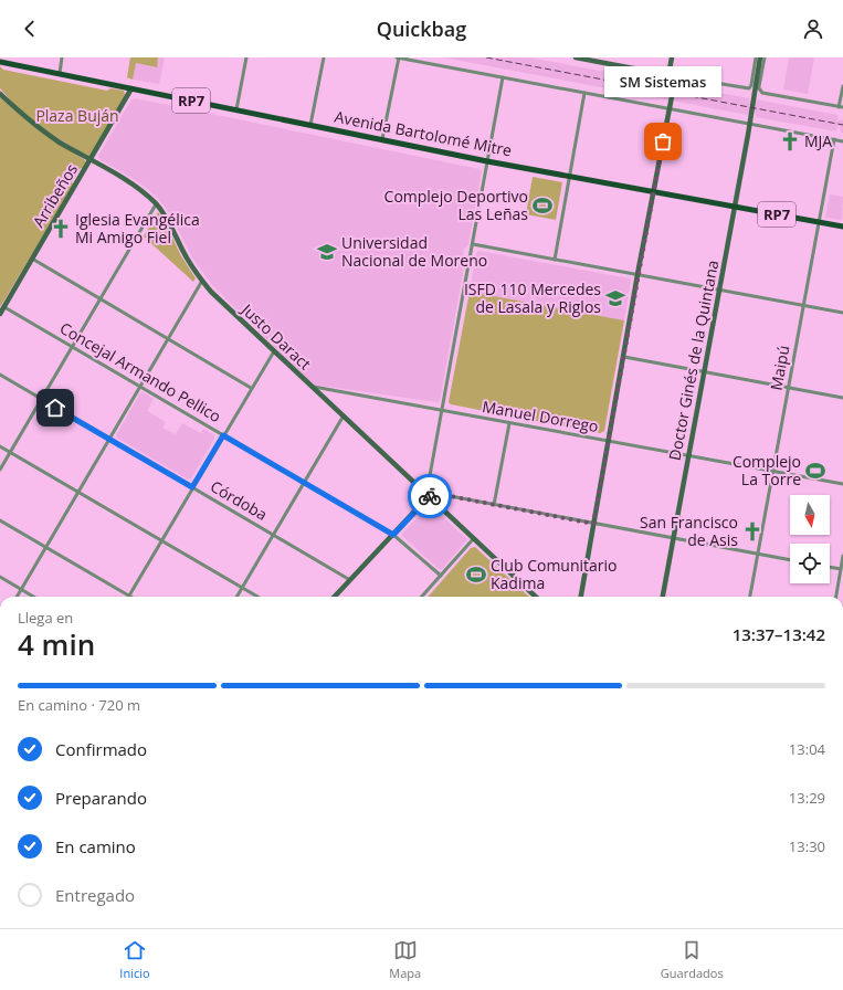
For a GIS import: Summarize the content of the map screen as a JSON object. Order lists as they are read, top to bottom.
{
  "streets": {
    "main road": ["RP7", "Avenida Bartolomé Mitre"],
    "street": [
      "Arribeños",
      "Justo Daract",
      "Doctor Ginés de la Quintana",
      "Maipú",
      "Concejal Armando Pellico",
      "Manuel Dorrego",
      "Córdoba"
    ]
  },
  "crossings": [
    ["Avenida Bartolomé Mitre", "Arribeños"],
    ["Avenida Bartolomé Mitre", "Doctor Ginés de la Quintana"],
    ["Avenida Bartolomé Mitre", "Maipú"],
    ["Arribeños", "Justo Daract"],
    ["Arribeños", "Concejal Armando Pellico"],
    ["Justo Daract", "Manuel Dorrego"],
    ["Doctor Ginés de la Quintana", "Manuel Dorrego"],
    ["Maipú", "Manuel Dorrego"]
  ],
  "parks": ["Plaza Buján"],
  "places": {
    "other": ["SM Sistemas"],
    "church": ["MJA", "Iglesia Evangélica Mi Amigo Fiel", "San Francisco de Asis"],
    "sports": ["Complejo Deportivo Las Leñas", "Complejo La Torre", "Club Comunitario Kadima"],
    "school or university": ["Universidad Nacional de Moreno", "ISFD 110 Mercedes de Lasala y Riglos"]
  },
  "north": "bottom",
  "page": {
    "header": "Quickbag",
    "bubble": "SM Sistemas",
    "heading": ["4 min", "Llega en", "13:37–13:42"],
    "bar": "En camino · 720 m",
    "list": [
      ["Confirmado", "13:04"],
      ["Preparando", "13:29"],
      ["En camino", "13:30"],
      "Entregado"
    ],
    "tabs": ["Inicio", "Mapa", "Guardados"]
  }
}
